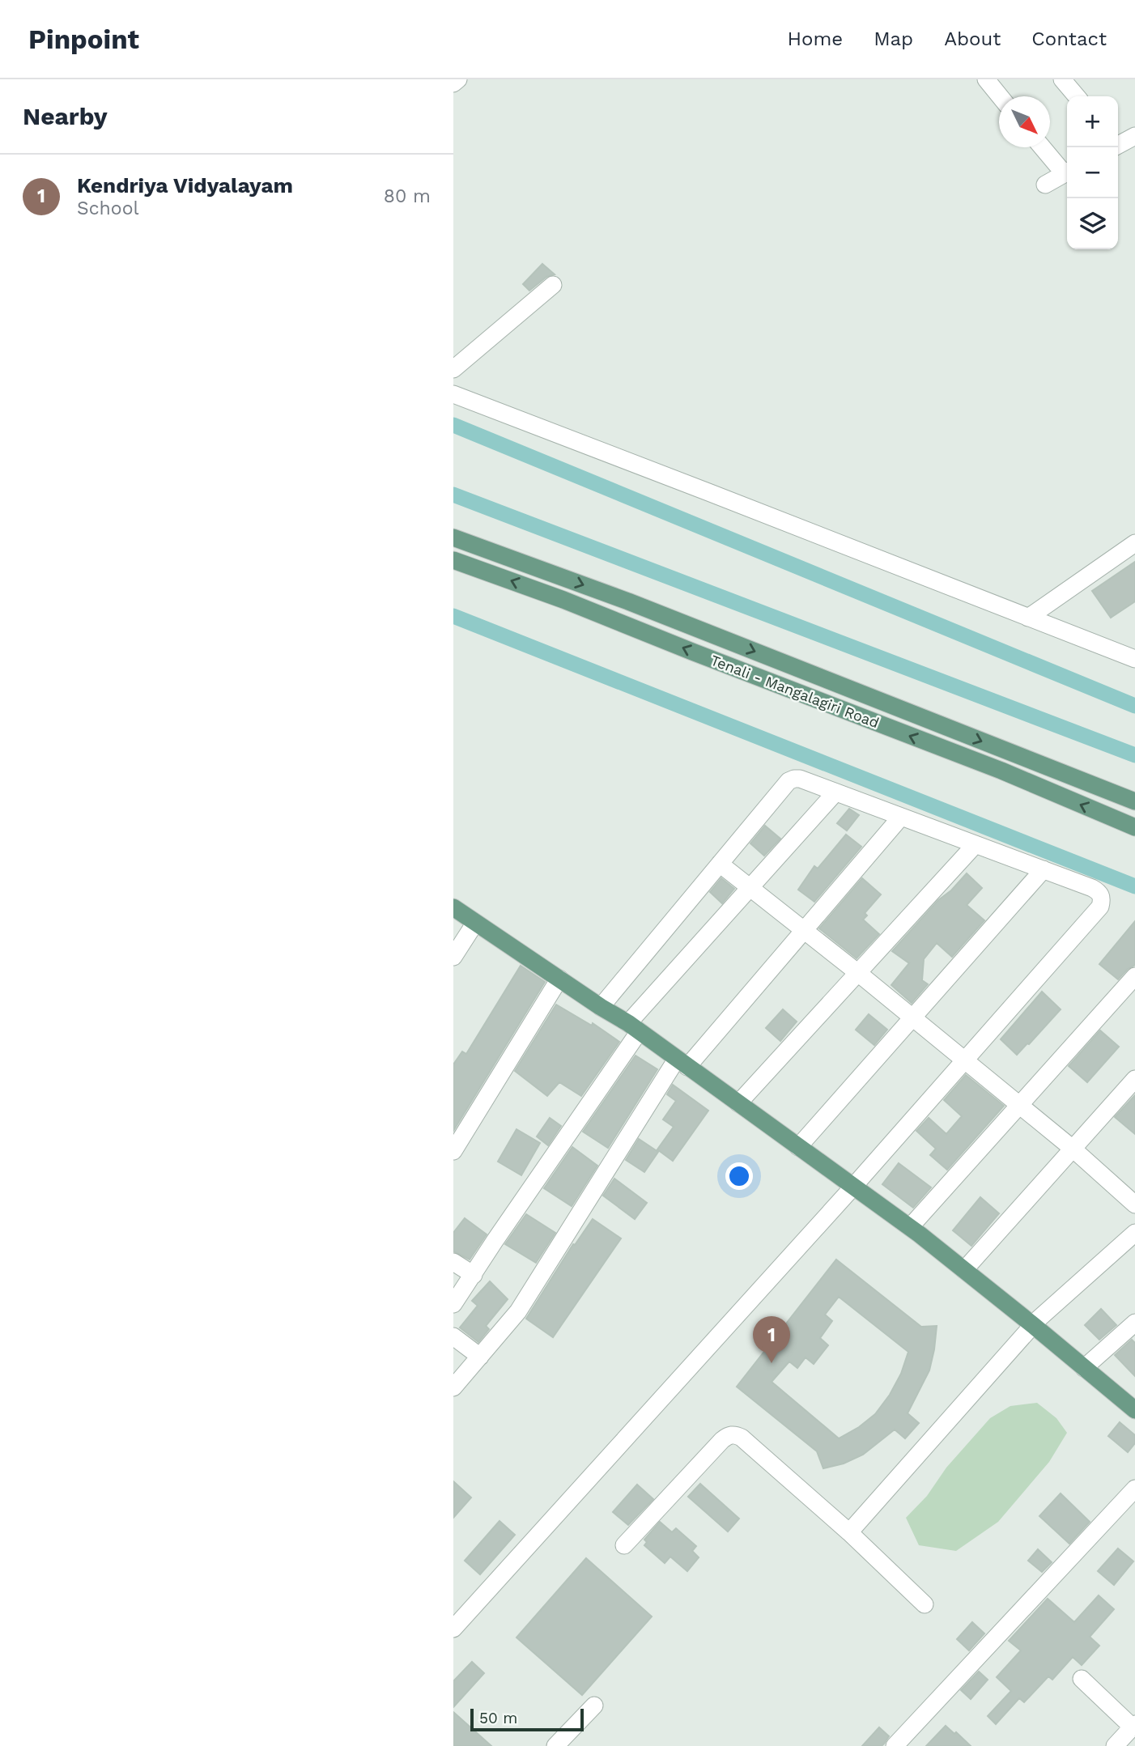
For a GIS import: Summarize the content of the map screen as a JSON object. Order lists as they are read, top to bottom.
{
  "streets": {
    "main road": ["Tenali - Mangalagiri Road"]
  },
  "scale_bar": "50 m",
  "north": "bottom right",
  "page": {
    "header": "Pinpoint",
    "nav": [
      "Home",
      "Map",
      "About",
      "Contact"
    ],
    "heading": "Nearby",
    "map_buttons": ["+", "−"],
    "list": [
      {
        "mark": "1",
        "name": "Kendriya Vidyalayam",
        "note": "School",
        "value": "80 m"
      }
    ],
    "pins": "1",
    "scale": "50 m"
  }
}
